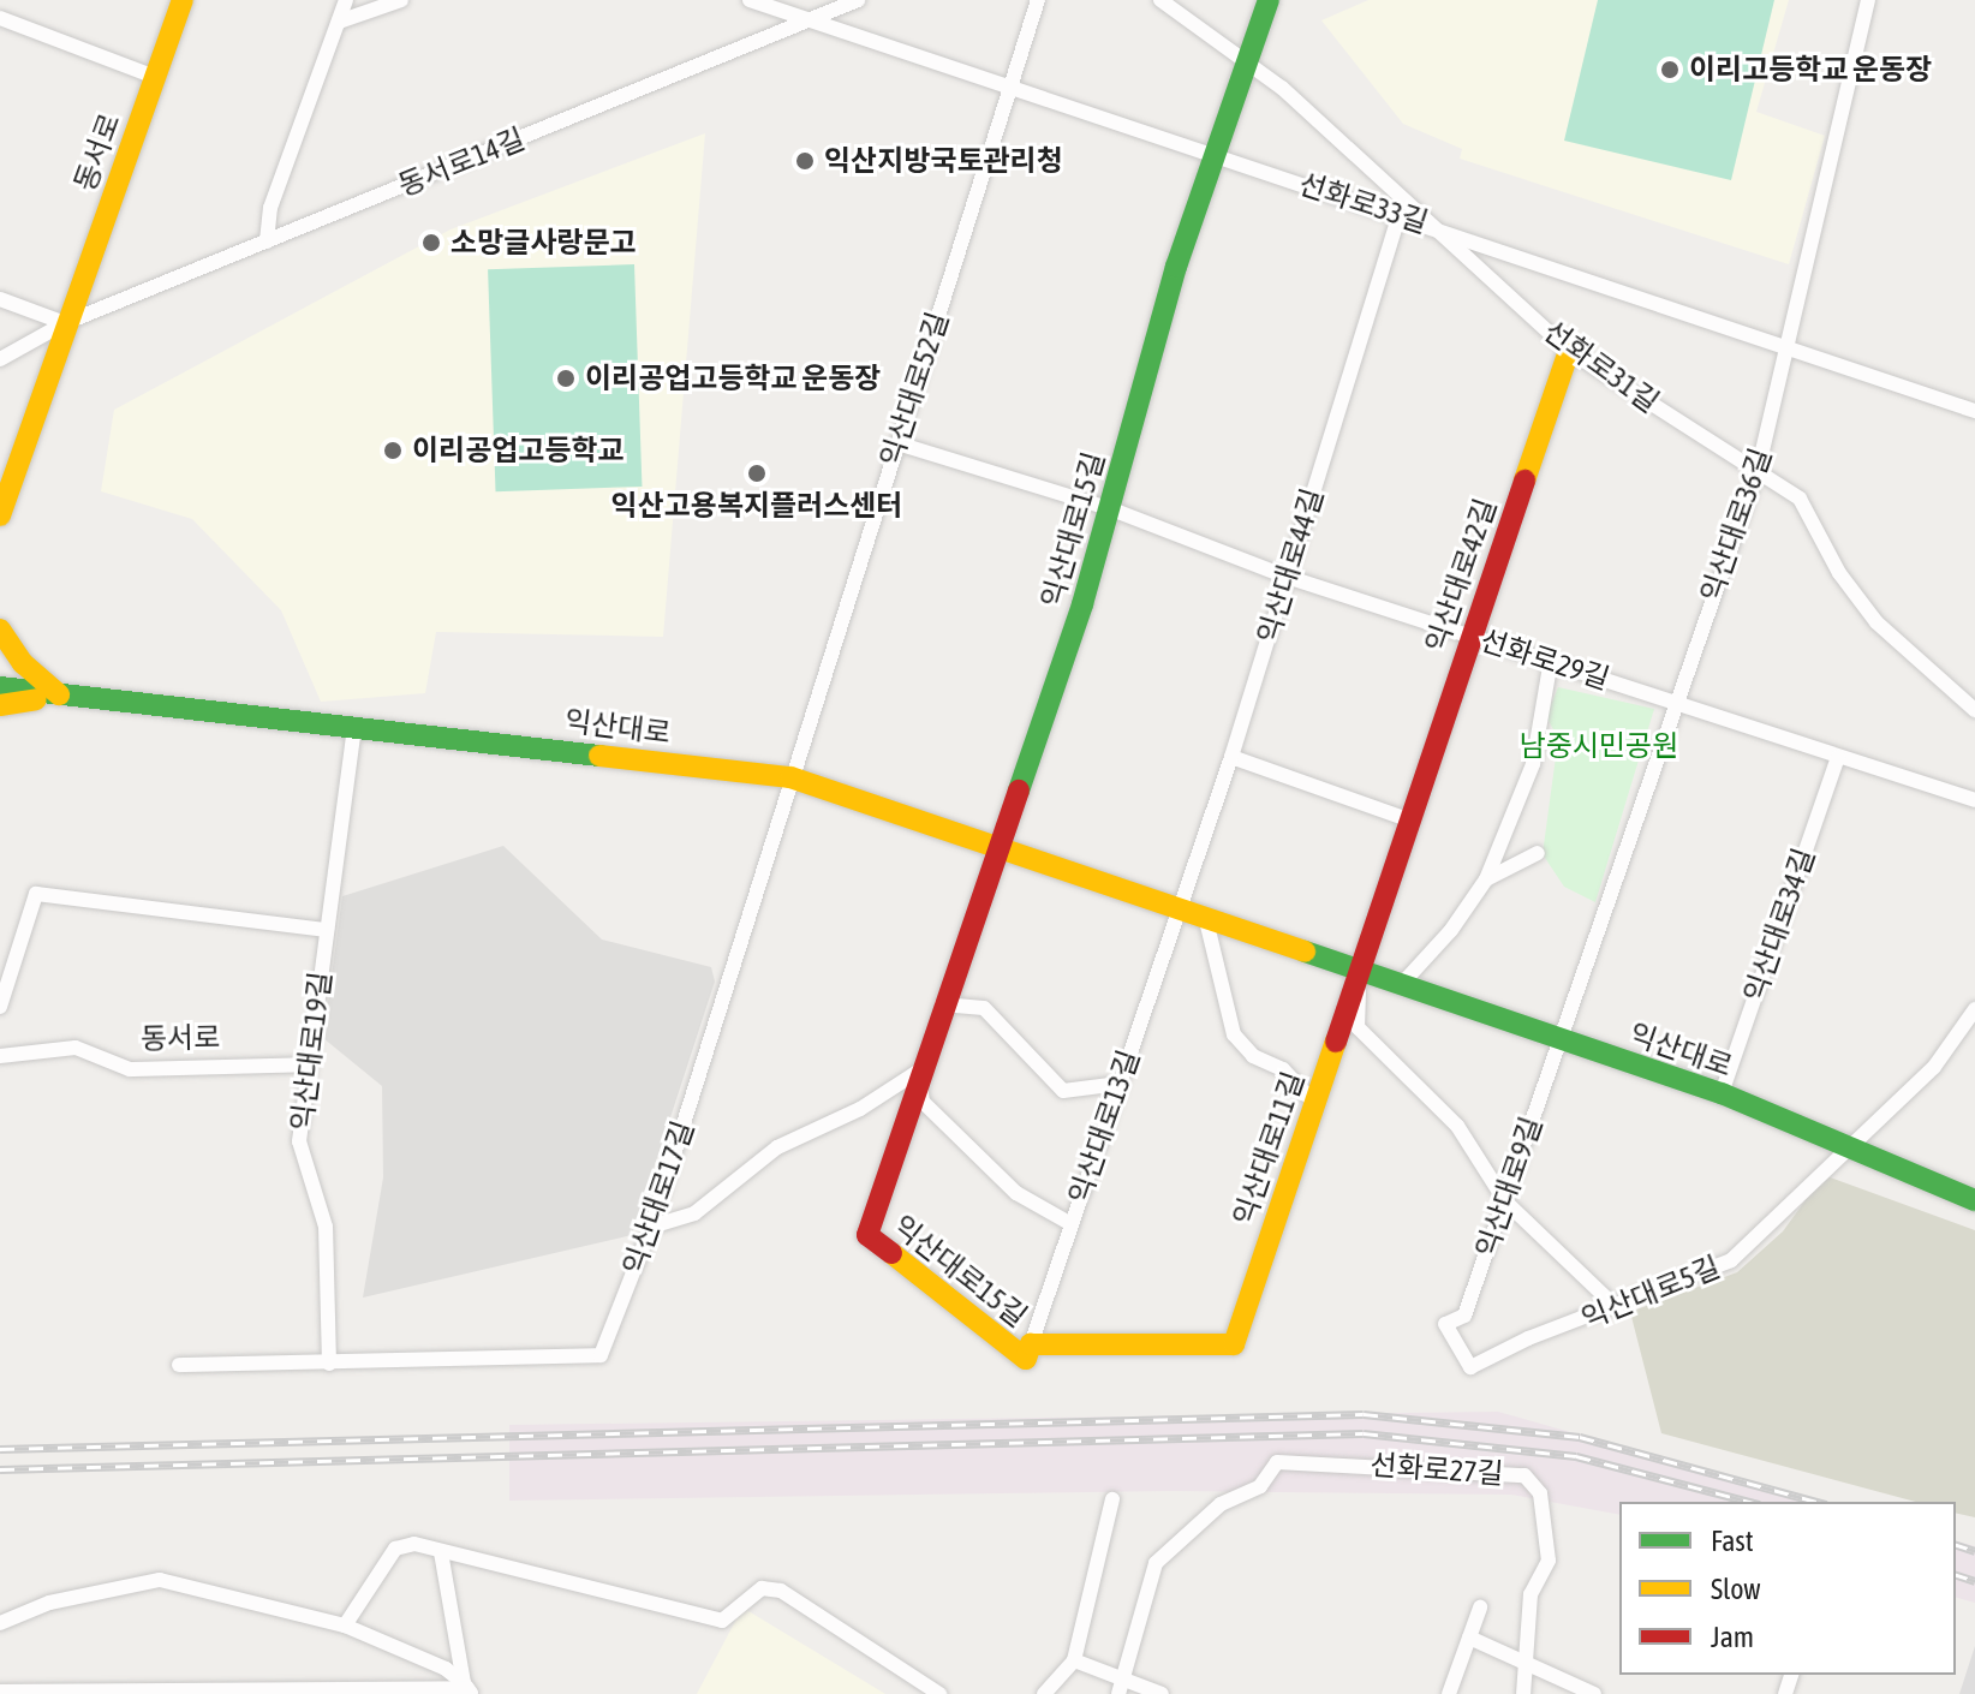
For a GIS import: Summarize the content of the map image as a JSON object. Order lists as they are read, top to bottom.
{
  "streets": {
    "street": [
      "동서로",
      "동서로14길",
      "선화로33길",
      "선화로31길",
      "익산대로52길",
      "익산대로36길",
      "익산대로15길",
      "익산대로44길",
      "익산대로42길",
      "선화로29길",
      "익산대로",
      "익산대로34길",
      "익산대로19길",
      "익산대로13길",
      "익산대로11길",
      "익산대로9길",
      "익산대로17길",
      "익산대로5길",
      "선화로27길"
    ]
  },
  "crossings": [
    ["동서로", "동서로14길"],
    ["동서로", "익산대로19길"],
    ["동서로14길", "선화로33길"],
    ["선화로33길", "선화로31길"],
    ["선화로33길", "익산대로52길"],
    ["선화로33길", "익산대로36길"],
    ["선화로33길", "익산대로15길"],
    ["선화로33길", "익산대로44길"],
    ["선화로31길", "익산대로36길"],
    ["선화로31길", "익산대로15길"],
    ["선화로31길", "익산대로42길"],
    ["익산대로52길", "선화로29길"],
    ["익산대로52길", "익산대로"],
    ["익산대로52길", "익산대로17길"],
    ["익산대로36길", "선화로29길"],
    ["익산대로36길", "익산대로"],
    ["익산대로36길", "익산대로9길"],
    ["익산대로15길", "선화로29길"],
    ["익산대로15길", "익산대로"],
    ["익산대로15길", "익산대로13길"],
    ["익산대로15길", "익산대로11길"],
    ["익산대로44길", "선화로29길"],
    ["익산대로44길", "익산대로"],
    ["익산대로44길", "익산대로13길"],
    ["익산대로42길", "선화로29길"],
    ["익산대로42길", "익산대로"],
    ["익산대로42길", "익산대로11길"],
    ["선화로29길", "익산대로34길"],
    ["익산대로", "익산대로34길"],
    ["익산대로", "익산대로19길"],
    ["익산대로", "익산대로13길"],
    ["익산대로", "익산대로11길"],
    ["익산대로", "익산대로9길"],
    ["익산대로", "익산대로17길"],
    ["익산대로", "익산대로5길"],
    ["익산대로19길", "익산대로17길"],
    ["익산대로9길", "익산대로5길"]
  ],
  "parks": ["남중시민공원"],
  "places": [
    "이리고등학교 운동장",
    "익산지방국토관리청",
    "소망글사랑문고",
    "이리공업고등학교 운동장",
    "이리공업고등학교",
    "익산고용복지플러스센터"
  ],
  "legend": ["Fast", "Slow", "Jam"]
}
